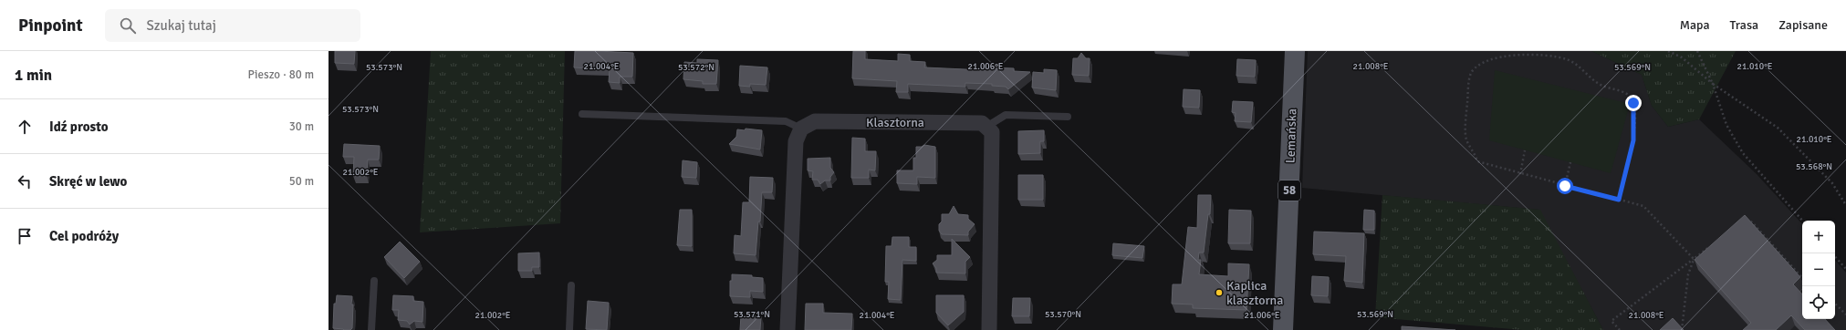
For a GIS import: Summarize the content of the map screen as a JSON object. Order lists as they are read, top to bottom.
{
  "streets": {
    "main road": ["Lemańska", "58"],
    "street": ["Klasztorna"]
  },
  "places": ["Kaplica klasztorna"],
  "page": {
    "header": "Pinpoint",
    "search": "Szukaj tutaj",
    "nav": ["Mapa", "Trasa", "Zapisane"],
    "heading": ["1 min", "Pieszo · 80 m"],
    "list": [
      ["Idź prosto", "30 m"],
      ["Skręć w lewo", "50 m"],
      "Cel podróży"
    ],
    "map_buttons": ["+", "−"]
  },
  "coordinates": [
    "21.004°E",
    "21.006°E",
    "21.008°E",
    "21.010°E",
    "53.573°N",
    "53.572°N",
    "53.569°N",
    "53.568°N",
    "21.002°E",
    "53.571°N",
    "53.570°N"
  ]
}
